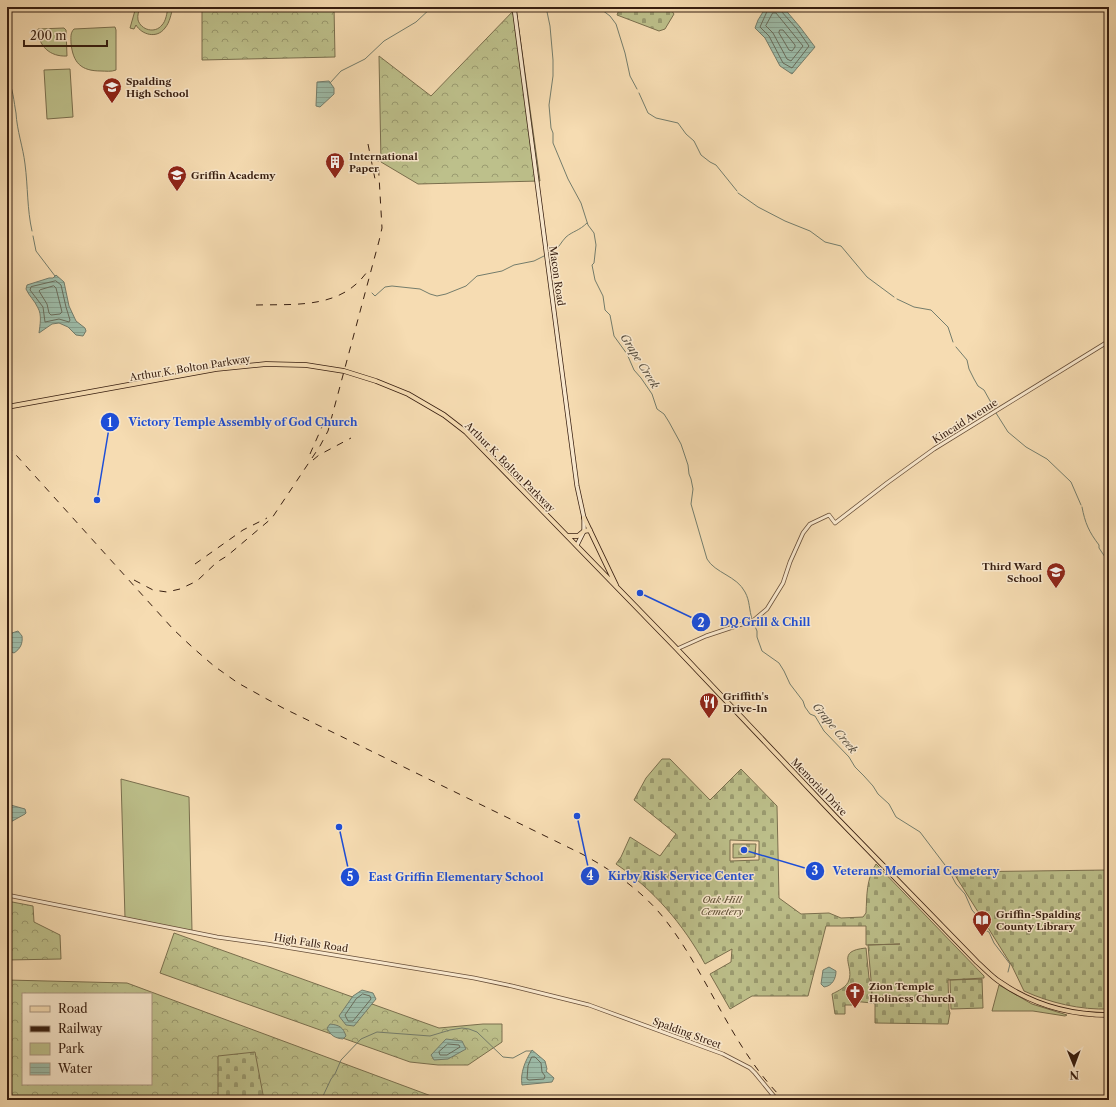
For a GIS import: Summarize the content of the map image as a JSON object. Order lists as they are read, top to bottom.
{
  "streets": {
    "main road": ["Macon Road", "Arthur K. Bolton Parkway", "Memorial Drive"],
    "street": ["Kincaid Avenue", "High Falls Road", "Spalding Street"]
  },
  "crossings": [
    ["Macon Road", "Arthur K. Bolton Parkway"],
    ["Macon Road", "Memorial Drive"],
    ["Arthur K. Bolton Parkway", "Memorial Drive"],
    ["Kincaid Avenue", "Memorial Drive"],
    ["High Falls Road", "Spalding Street"]
  ],
  "water": ["Grape Creek"],
  "parks": ["Oak Hill Cemetery"],
  "places": {
    "school or university": ["Spalding High School", "Griffin Academy", "Third Ward School"],
    "building": ["International Paper"],
    "other": [
      "Victory Temple Assembly of God Church",
      "DQ Grill & Chill",
      "Kirby Risk Service Center",
      "East Griffin Elementary School",
      "Veterans Memorial Cemetery"
    ],
    "restaurant": ["Griffith's Drive-In"],
    "library": ["Griffin-Spalding County Library"],
    "church": ["Zion Temple Holiness Church"]
  },
  "legend": [
    "Road",
    "Railway",
    "Park",
    "Water"
  ],
  "scale_bar": "200 m",
  "north": "bottom"
}
